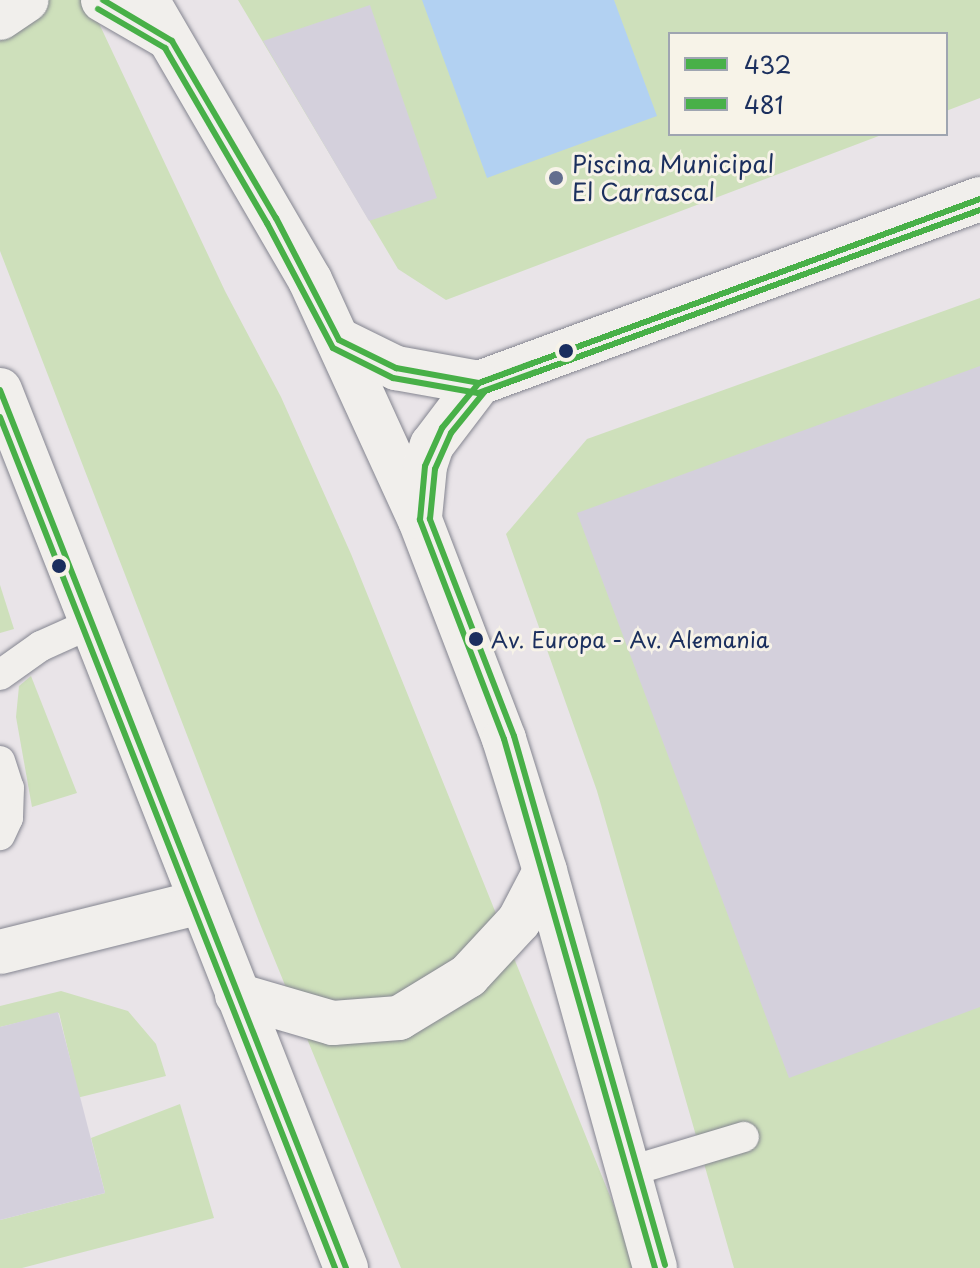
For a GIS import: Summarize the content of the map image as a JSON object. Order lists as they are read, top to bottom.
{
  "places": ["Piscina Municipal El Carrascal", "Av. Europa - Av. Alemania"],
  "lines": ["transit line 432", "transit line 481"],
  "legend": ["432", "481"]
}
